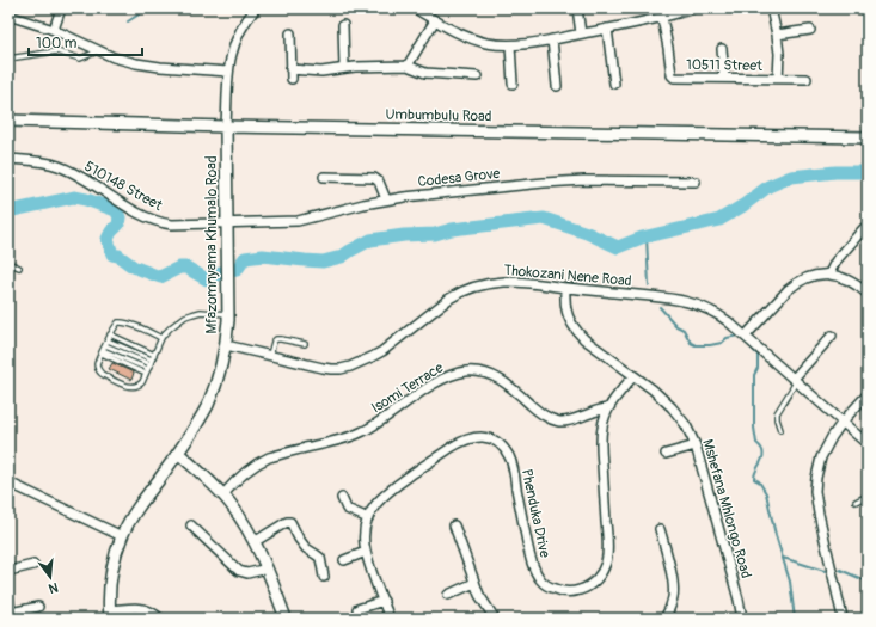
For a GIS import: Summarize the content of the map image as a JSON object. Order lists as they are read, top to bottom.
{
  "streets": {
    "main road": ["Umbumbulu Road", "Mfazomnyama Khumalo Road"],
    "street": [
      "10511 Street",
      "Codesa Grove",
      "510148 Street",
      "Thokozani Nene Road",
      "Isomi Terrace",
      "Mshefana Mhlongo Road",
      "Phenduka Drive"
    ]
  },
  "crossings": [
    ["Umbumbulu Road", "Mfazomnyama Khumalo Road"],
    ["Codesa Grove", "510148 Street"],
    ["Codesa Grove", "Mfazomnyama Khumalo Road"],
    ["510148 Street", "Mfazomnyama Khumalo Road"],
    ["Mfazomnyama Khumalo Road", "Thokozani Nene Road"],
    ["Thokozani Nene Road", "Mshefana Mhlongo Road"],
    ["Isomi Terrace", "Phenduka Drive"],
    ["Mshefana Mhlongo Road", "Phenduka Drive"]
  ],
  "scale_bar": "100 m",
  "north": "bottom"
}
